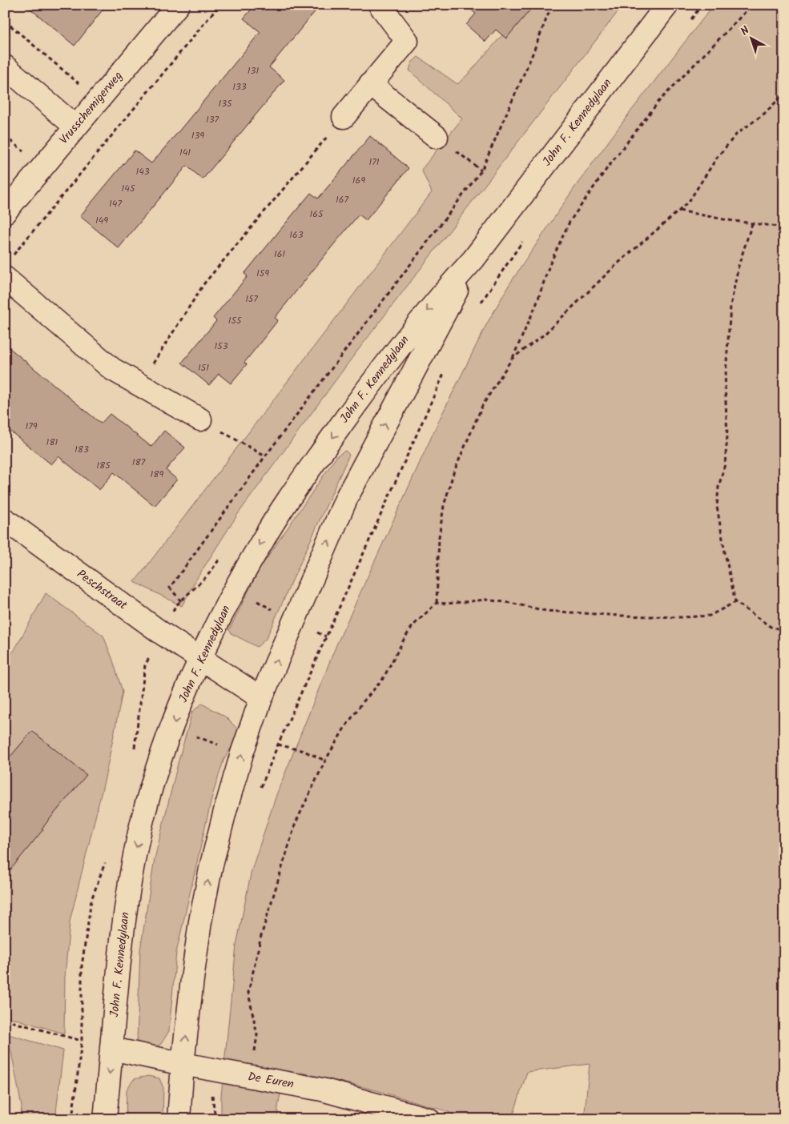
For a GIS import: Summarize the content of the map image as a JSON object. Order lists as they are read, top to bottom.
{
  "streets": {
    "street": [
      "Vrusschemigerweg",
      "John F. Kennedylaan",
      "Peschstraat",
      "De Euren"
    ]
  },
  "crossings": [
    ["John F. Kennedylaan", "Peschstraat"],
    ["John F. Kennedylaan", "De Euren"]
  ],
  "house_numbers": [
    "131",
    "133",
    "135",
    "137",
    "139",
    "141",
    "171",
    "143",
    "169",
    "145",
    "167",
    "147",
    "165",
    "149",
    "163",
    "161",
    "159",
    "157",
    "155",
    "153",
    "151",
    "179",
    "181",
    "183",
    "187",
    "185",
    "189"
  ],
  "north": "top left"
}
